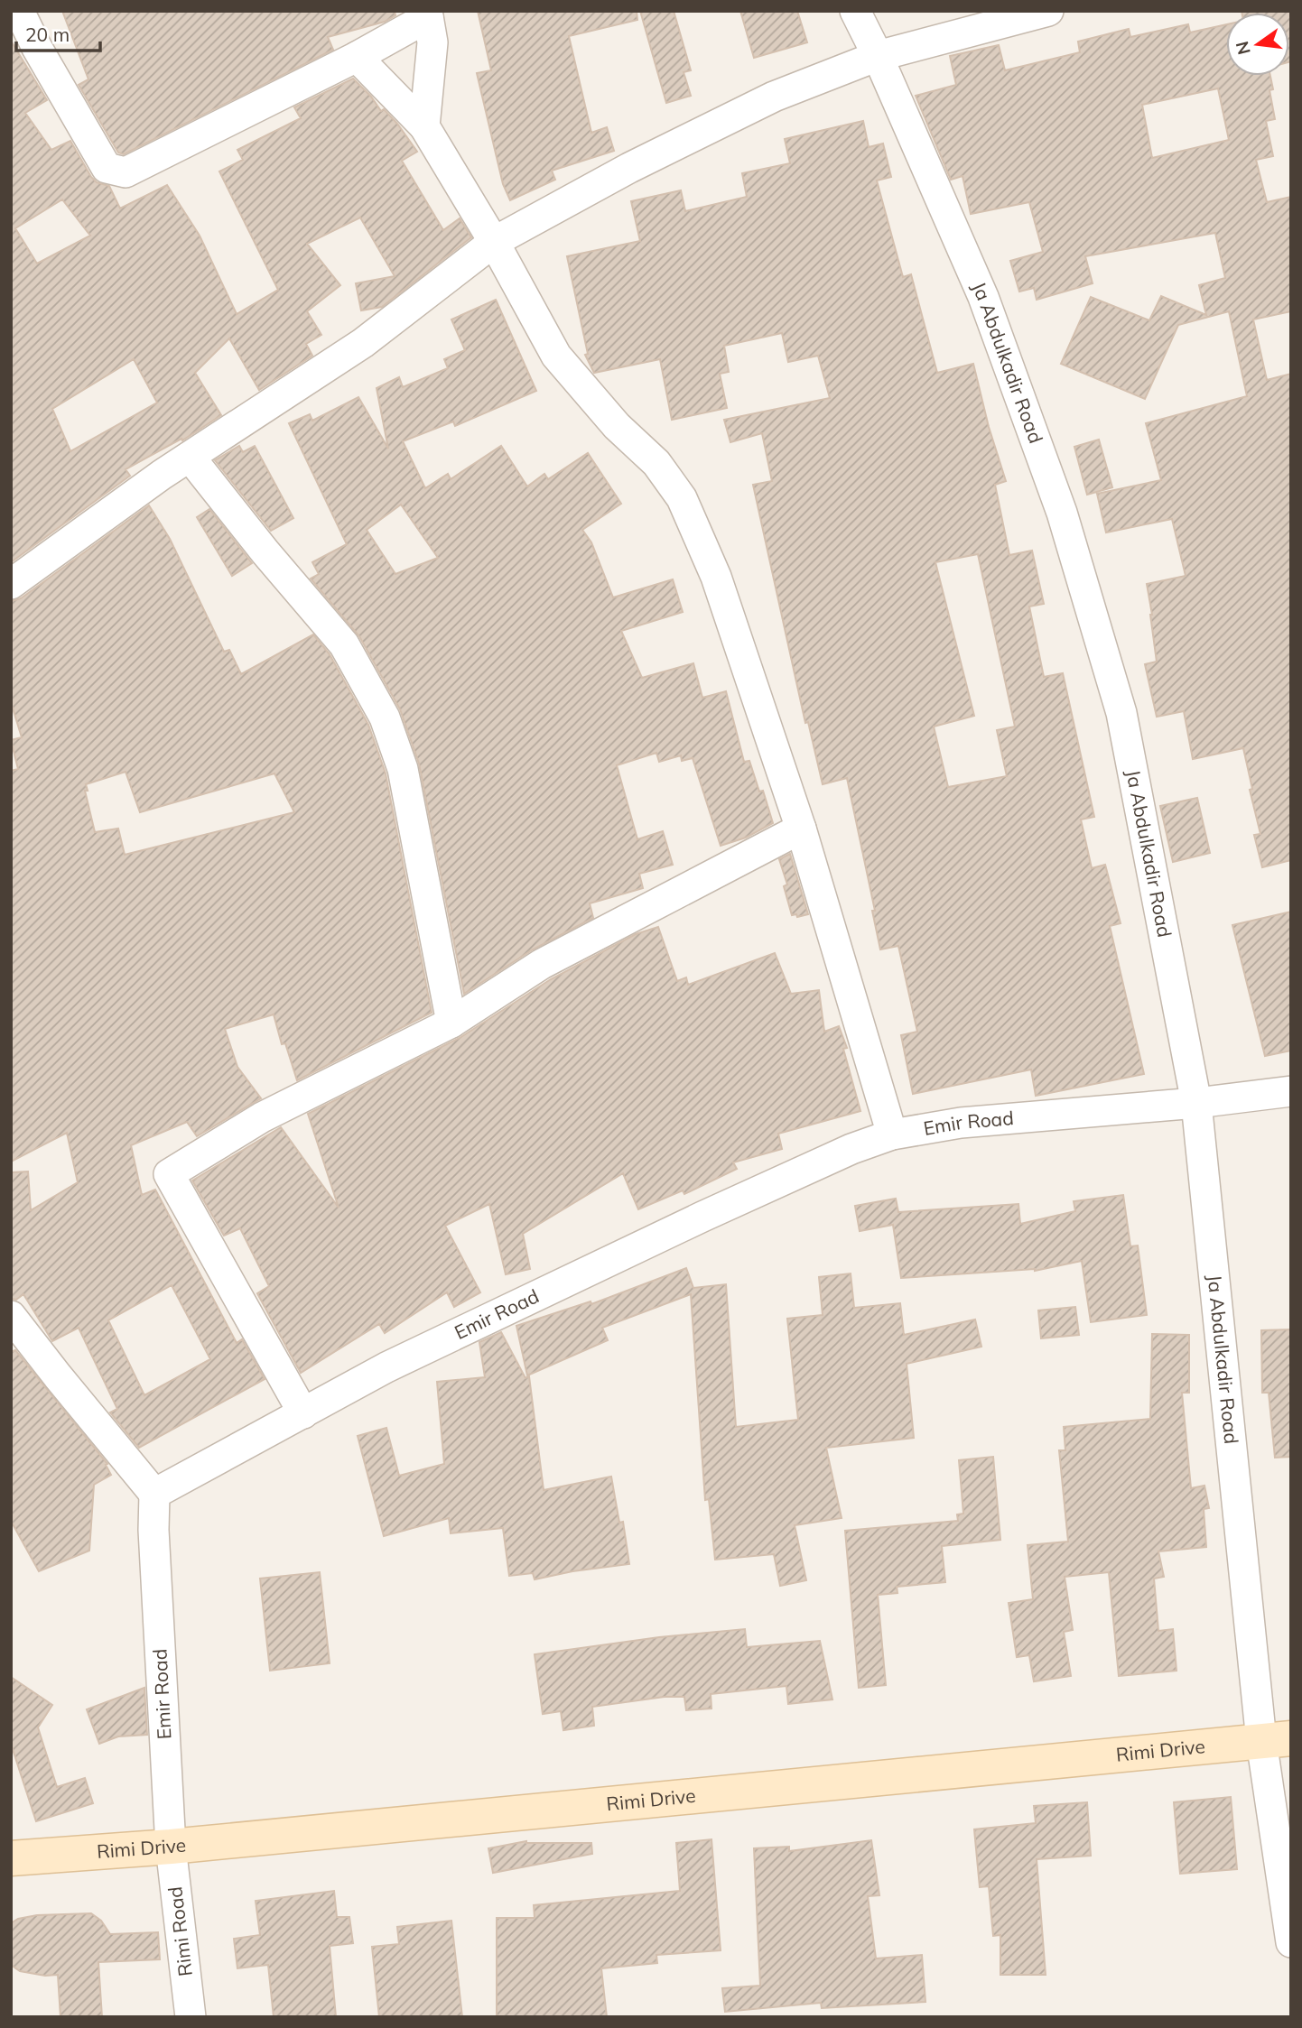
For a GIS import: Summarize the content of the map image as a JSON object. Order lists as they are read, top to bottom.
{
  "streets": {
    "street": [
      "Ja Abdulkadir Road",
      "Emir Road",
      "Rimi Drive",
      "Rimi Road"
    ]
  },
  "crossings": [
    ["Ja Abdulkadir Road", "Emir Road"],
    ["Ja Abdulkadir Road", "Rimi Drive"],
    ["Emir Road", "Rimi Drive"],
    ["Emir Road", "Rimi Road"],
    ["Rimi Drive", "Rimi Road"]
  ],
  "scale_bar": "20 m",
  "north": "left"
}
